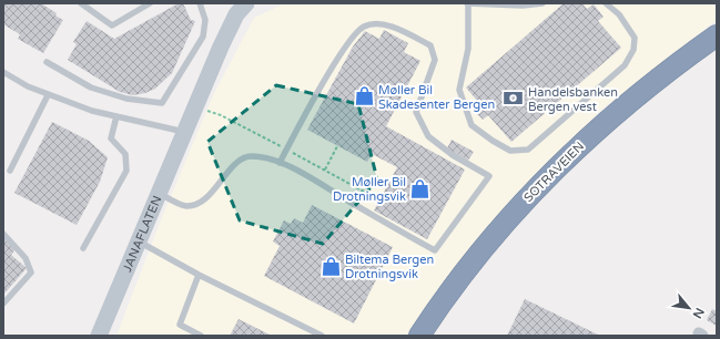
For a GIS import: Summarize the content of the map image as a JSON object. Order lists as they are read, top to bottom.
{
  "streets": {
    "highway": ["SOTRAVEIEN"],
    "street": ["JANAFLATEN"]
  },
  "places": {
    "shop": ["Møller Bil Skadesenter Bergen", "Møller Bil Drotningsvik", "Biltema Bergen Drotningsvik"],
    "bank": ["Handelsbanken Bergen vest"]
  },
  "north": "bottom right"
}
